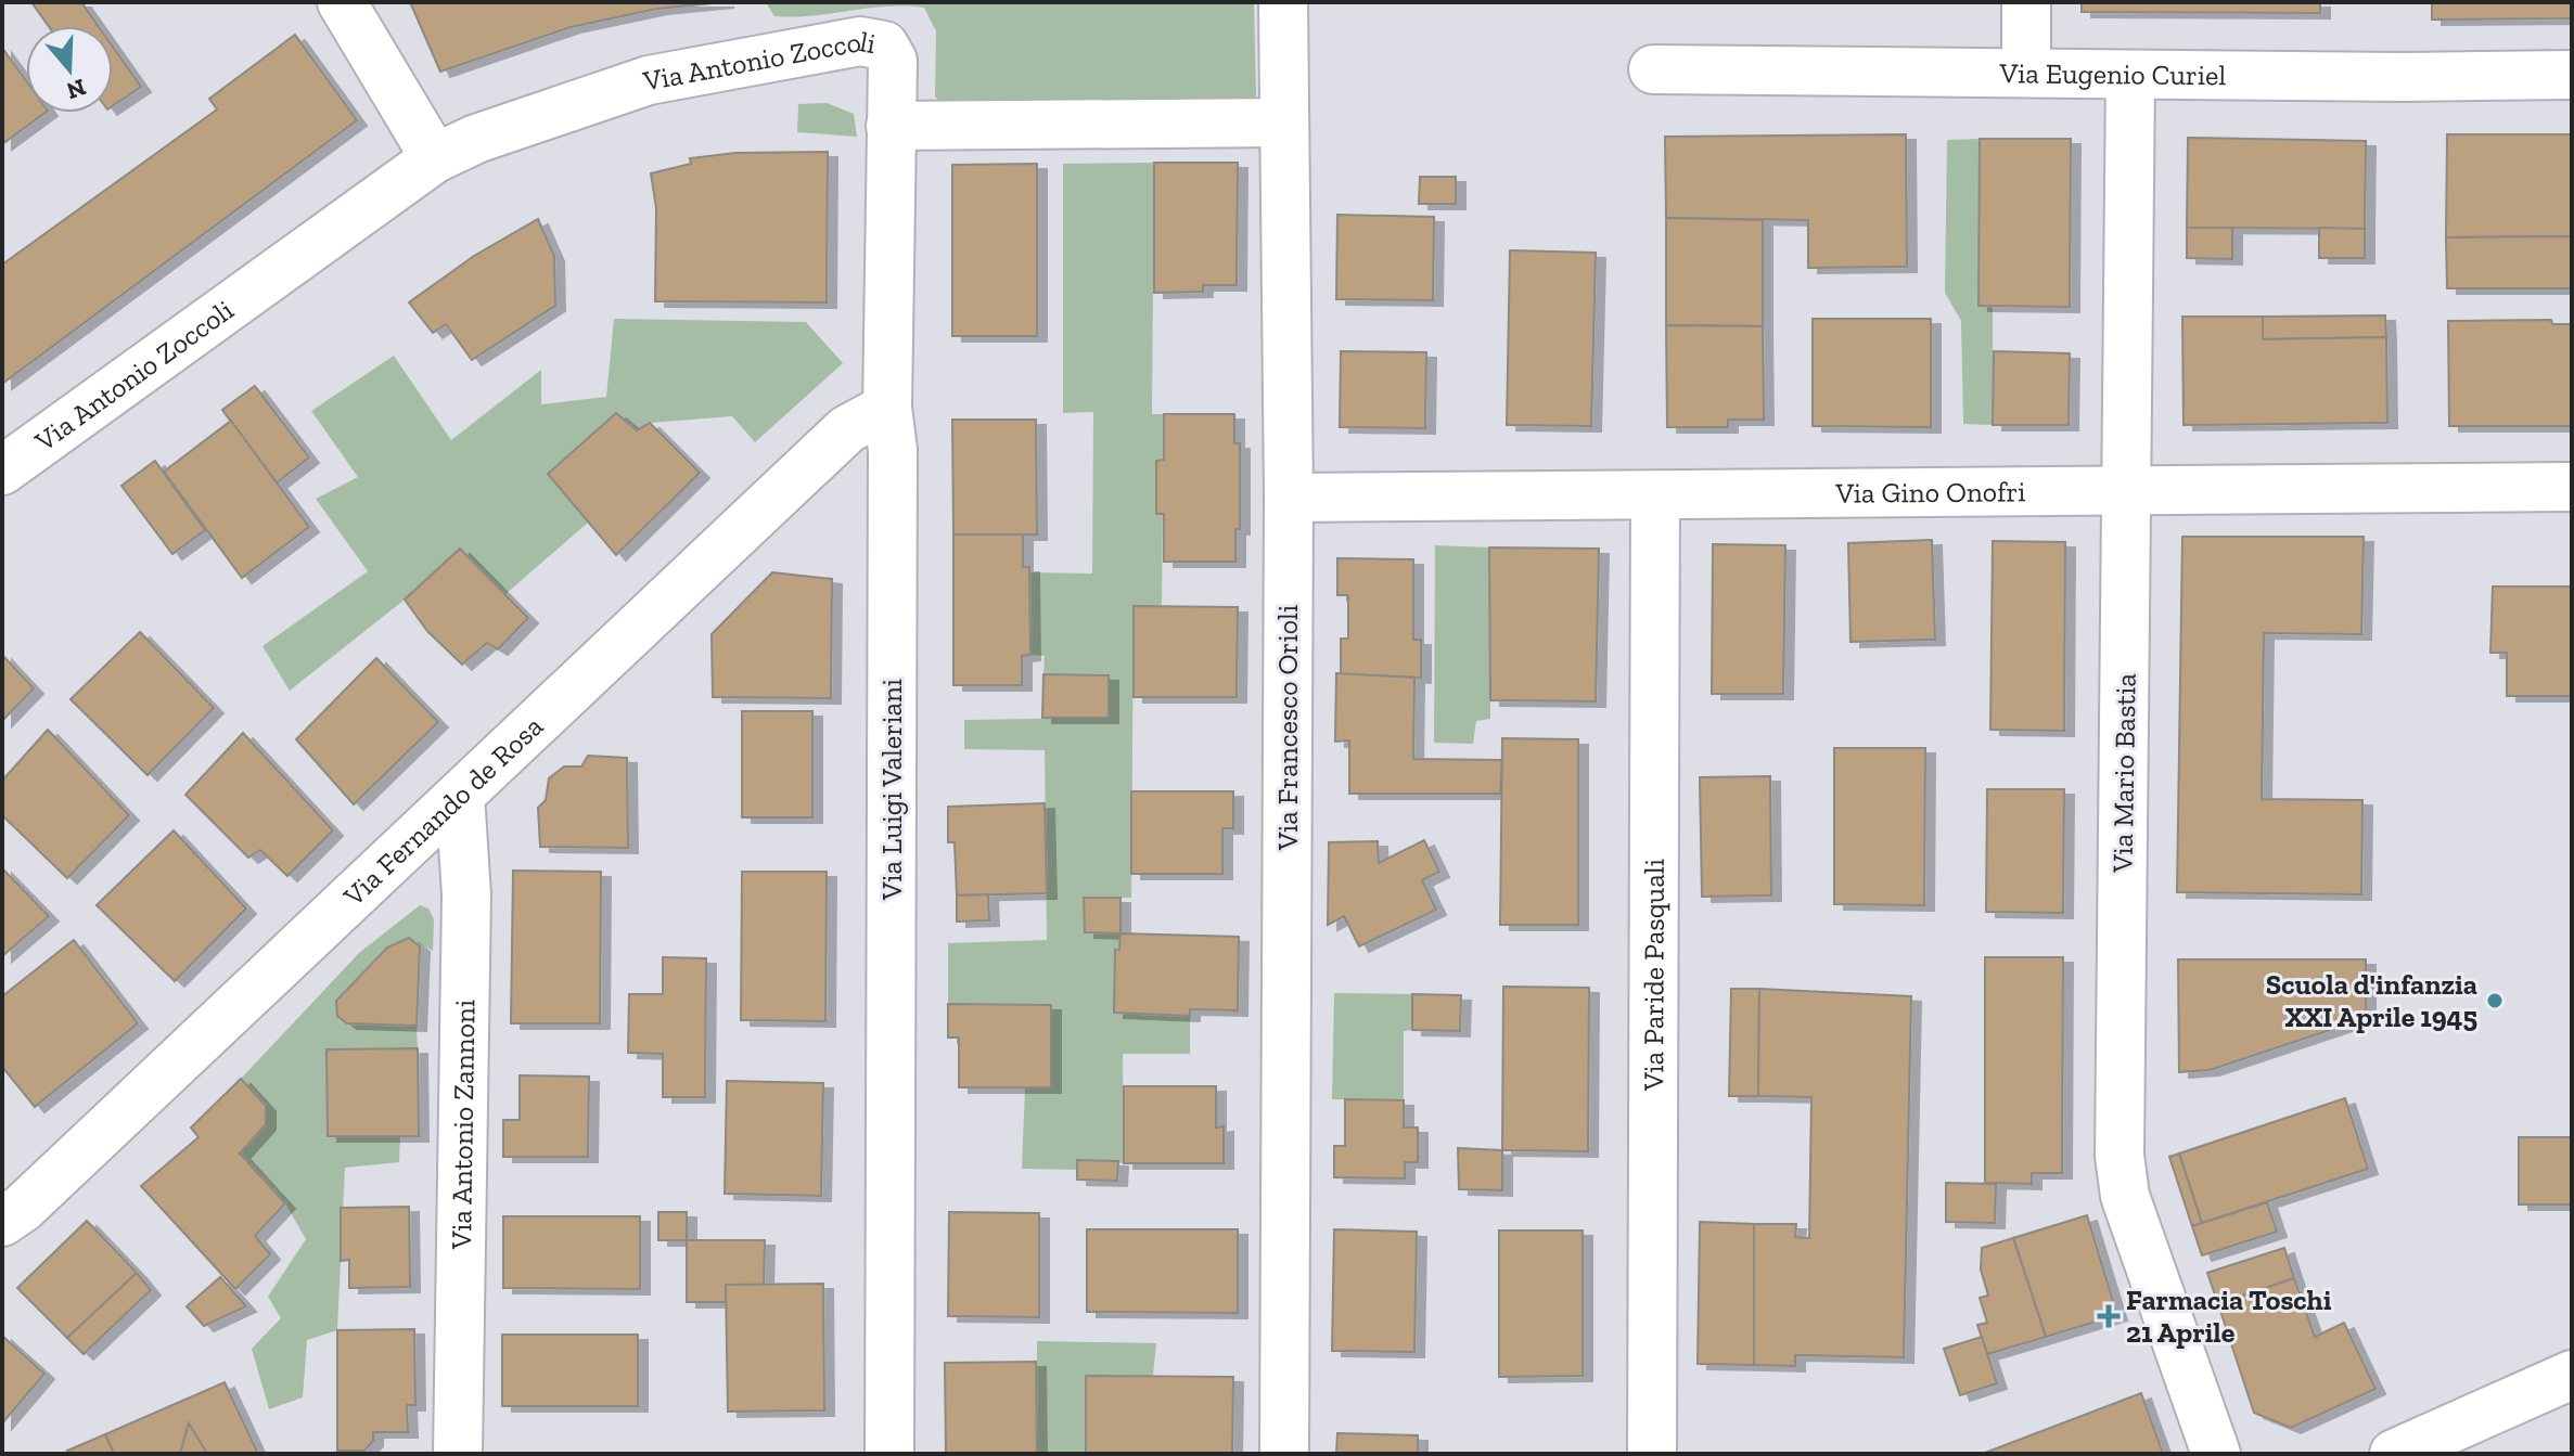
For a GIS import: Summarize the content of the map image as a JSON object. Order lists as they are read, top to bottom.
{
  "streets": {
    "street": [
      "Via Antonio Zoccoli",
      "Via Eugenio Curiel",
      "Via Gino Onofri",
      "Via Francesco Orioli",
      "Via Mario Bastia",
      "Via Luigi Valeriani",
      "Via Fernando de Rosa",
      "Via Paride Pasquali",
      "Via Antonio Zannoni"
    ]
  },
  "crossings": [
    ["Via Antonio Zoccoli", "Via Luigi Valeriani"],
    ["Via Eugenio Curiel", "Via Mario Bastia"],
    ["Via Gino Onofri", "Via Francesco Orioli"],
    ["Via Gino Onofri", "Via Mario Bastia"],
    ["Via Gino Onofri", "Via Paride Pasquali"],
    ["Via Luigi Valeriani", "Via Fernando de Rosa"],
    ["Via Fernando de Rosa", "Via Antonio Zannoni"]
  ],
  "places": {
    "other": ["Scuola d'infanzia XXI Aprile 1945"],
    "health": ["Farmacia Toschi 21 Aprile"]
  },
  "north": "bottom"
}
